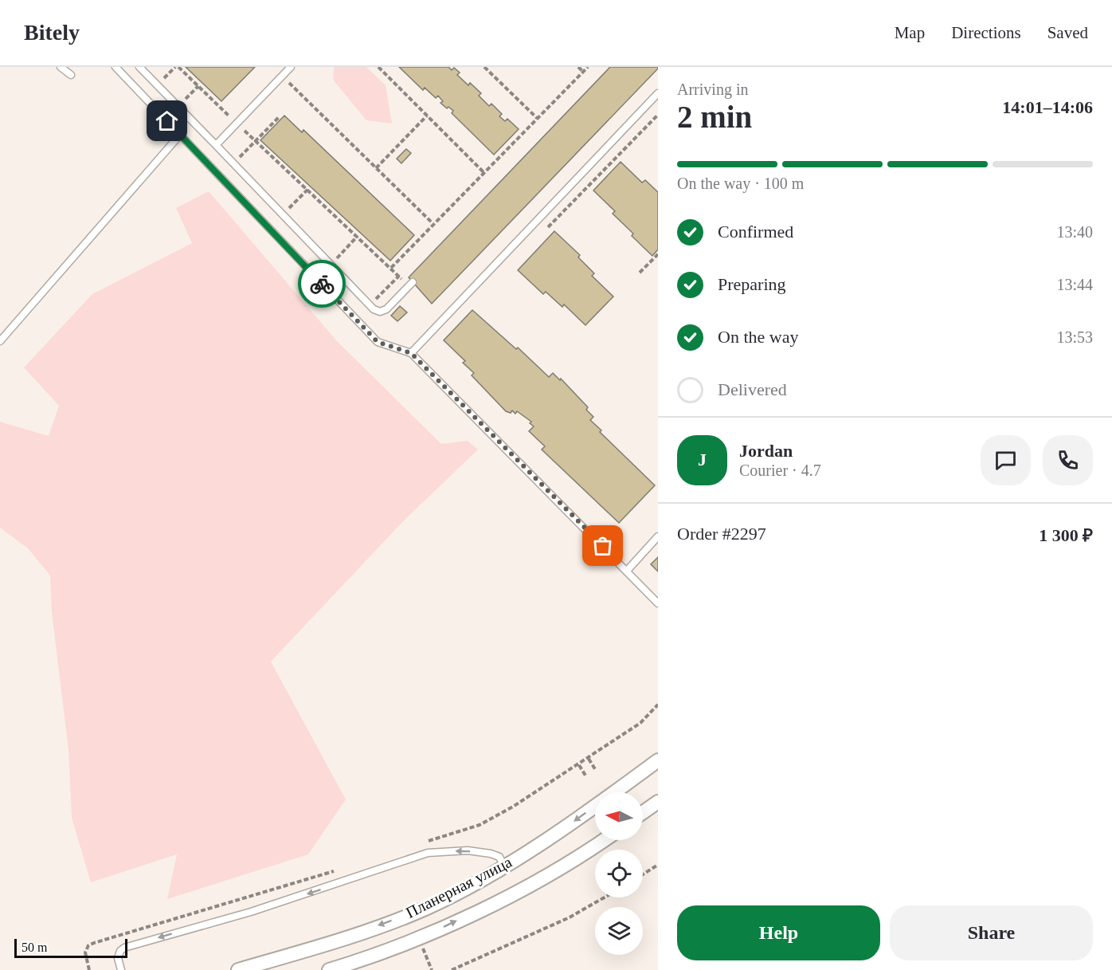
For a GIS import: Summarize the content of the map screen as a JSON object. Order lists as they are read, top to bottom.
{
  "streets": {
    "street": ["Планерная улица"]
  },
  "scale_bar": "50 m",
  "north": "left",
  "page": {
    "header": "Bitely",
    "nav": ["Map", "Directions", "Saved"],
    "heading": ["2 min", "Arriving in", "14:01–14:06"],
    "panel": [
      "Jordan",
      "Courier · 4.7",
      "Order #2297",
      "1 300 ₽"
    ],
    "bar": "On the way · 100 m",
    "list": [
      ["Confirmed", "13:40"],
      ["Preparing", "13:44"],
      ["On the way", "13:53"],
      "Delivered"
    ],
    "round": "J",
    "buttons": ["Help", "Share"],
    "scale": "50 m"
  }
}
